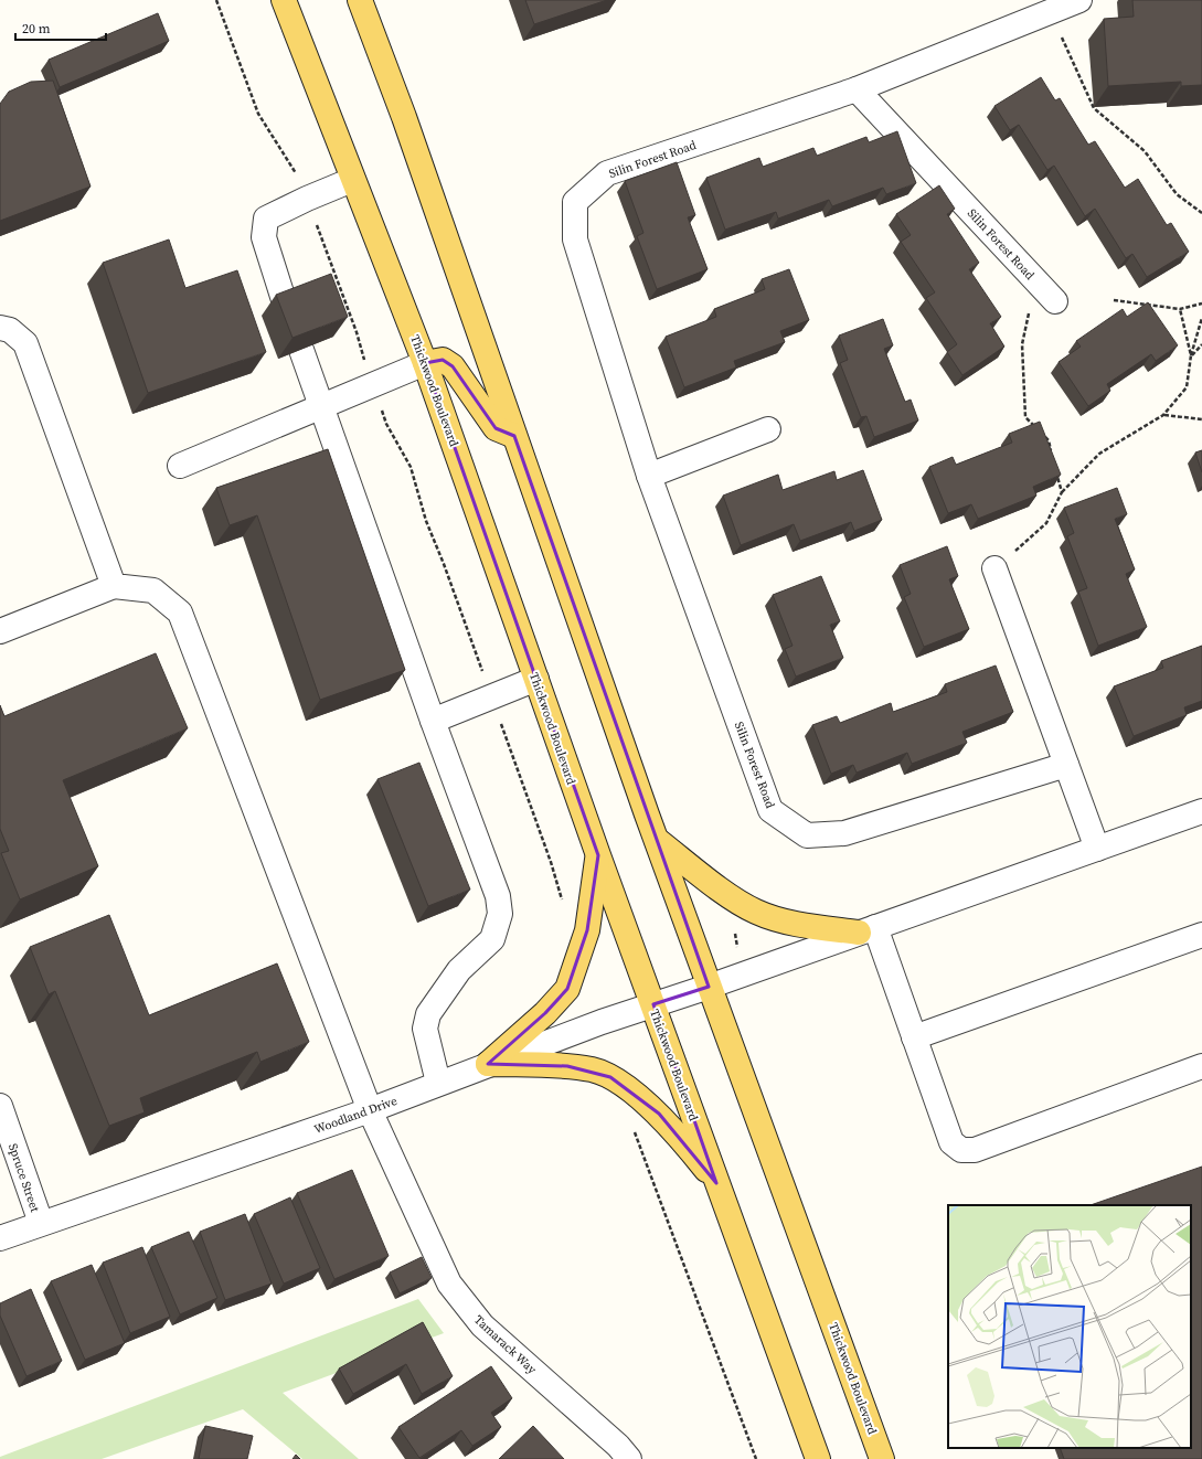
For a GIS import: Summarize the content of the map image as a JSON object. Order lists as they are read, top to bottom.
{
  "streets": {
    "main road": ["Thickwood Boulevard"],
    "street": [
      "Silin Forest Road",
      "Woodland Drive",
      "Spruce Street",
      "Tamarack Way"
    ]
  },
  "crossings": [
    ["Thickwood Boulevard", "Woodland Drive"],
    ["Woodland Drive", "Spruce Street"],
    ["Woodland Drive", "Tamarack Way"]
  ],
  "scale_bar": "20 m"
}
